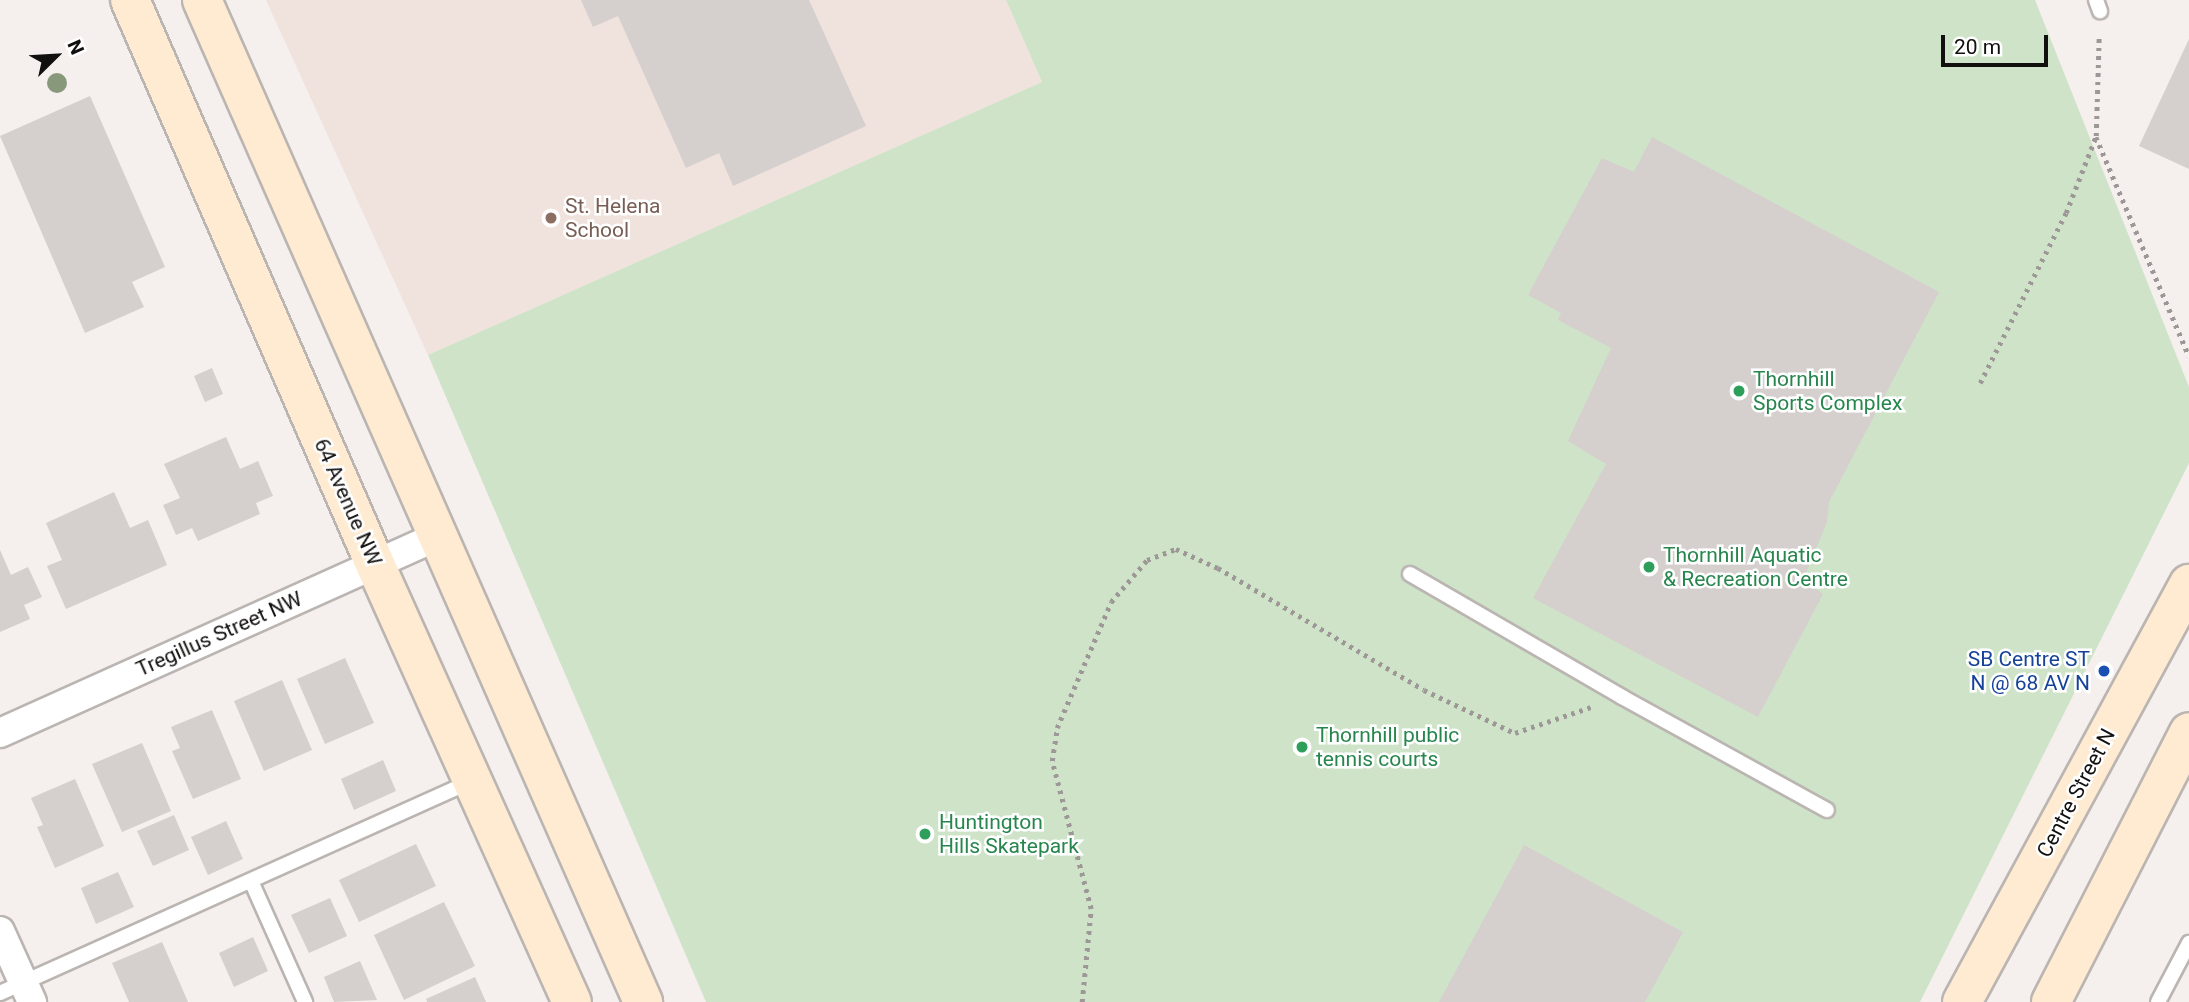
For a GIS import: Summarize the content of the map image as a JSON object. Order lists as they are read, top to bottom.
{
  "streets": {
    "main road": ["64 Avenue NW", "Centre Street N"],
    "street": ["Tregillus Street NW"]
  },
  "crossings": [
    ["64 Avenue NW", "Tregillus Street NW"]
  ],
  "places": [
    "St. Helena School",
    "Thornhill Sports Complex",
    "Thornhill Aquatic & Recreation Centre",
    "SB Centre ST N @ 68 AV N",
    "Thornhill public tennis courts",
    "Huntington Hills Skatepark"
  ],
  "scale_bar": "20 m",
  "north": "top right"
}
